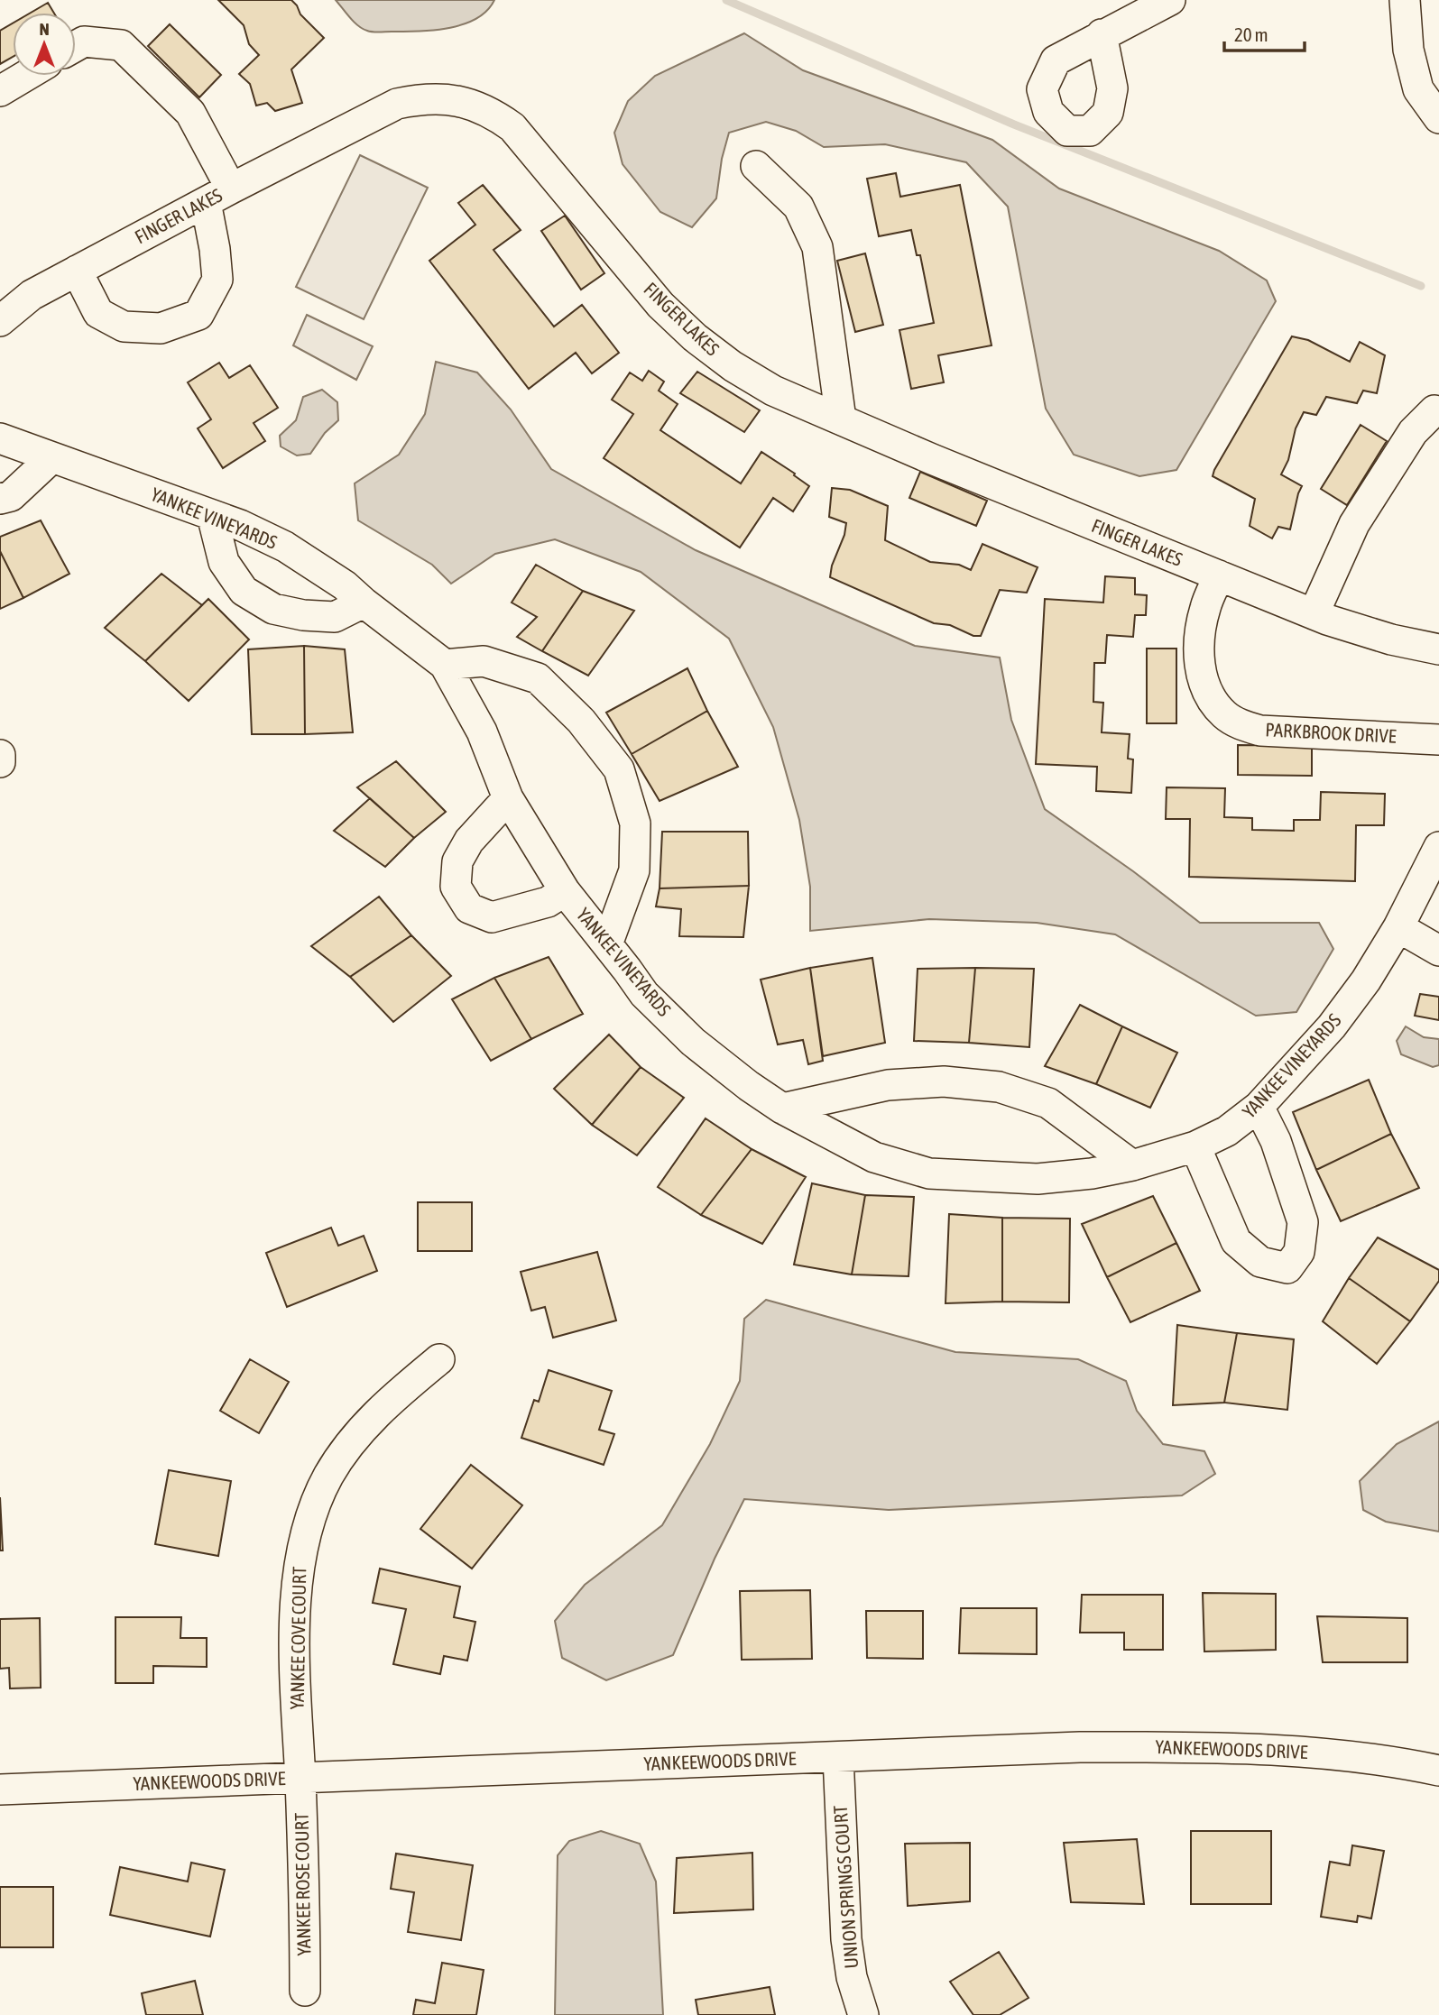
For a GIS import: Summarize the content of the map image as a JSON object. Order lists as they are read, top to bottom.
{
  "streets": {
    "street": [
      "FINGER LAKES",
      "YANKEE VINEYARDS",
      "PARKBROOK DRIVE",
      "YANKEE COVE COURT",
      "YANKEEWOODS DRIVE",
      "YANKEE ROSE COURT",
      "UNION SPRINGS COURT"
    ]
  },
  "crossings": [
    ["FINGER LAKES", "PARKBROOK DRIVE"],
    ["YANKEE COVE COURT", "YANKEEWOODS DRIVE"],
    ["YANKEE COVE COURT", "YANKEE ROSE COURT"],
    ["YANKEEWOODS DRIVE", "YANKEE ROSE COURT"],
    ["YANKEEWOODS DRIVE", "UNION SPRINGS COURT"]
  ],
  "scale_bar": "20 m",
  "north": "top"
}
